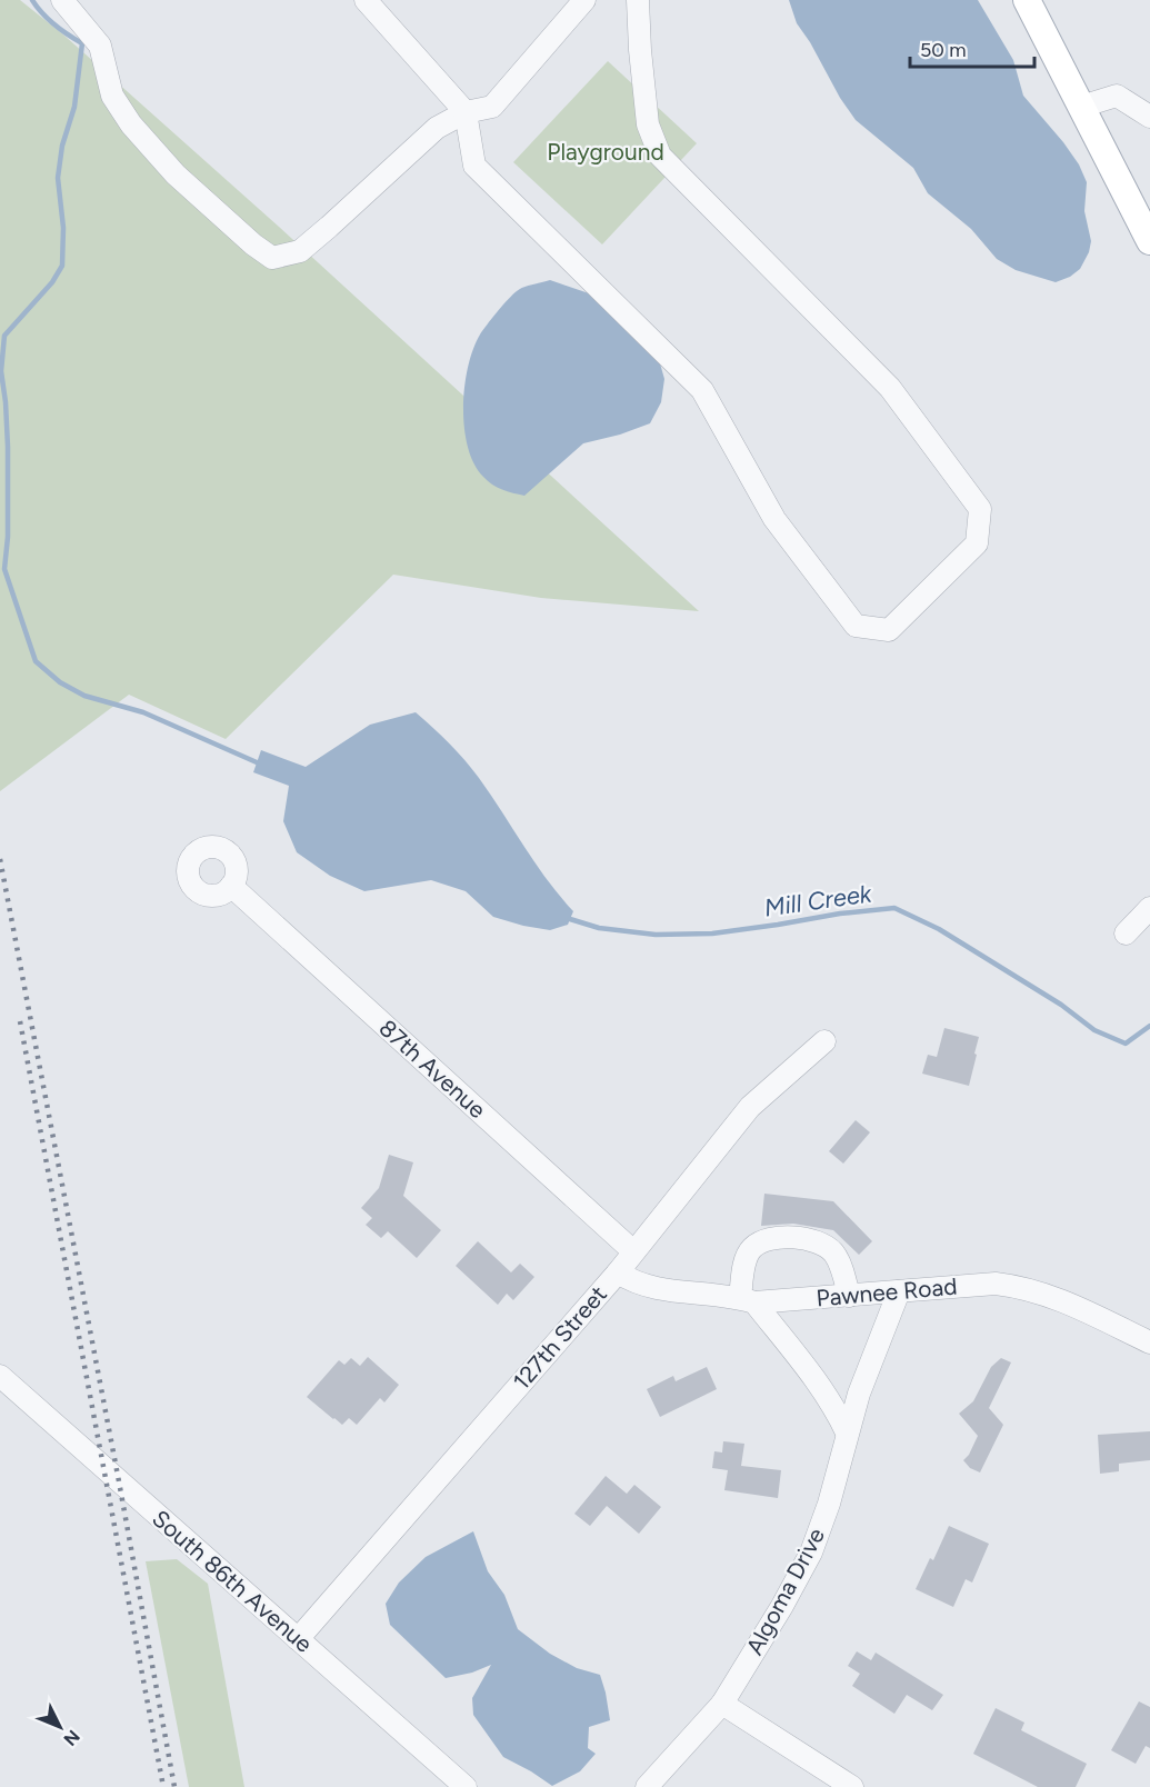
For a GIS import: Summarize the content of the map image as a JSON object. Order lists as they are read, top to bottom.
{
  "streets": {
    "street": [
      "87th Avenue",
      "Pawnee Road",
      "127th Street",
      "South 86th Avenue",
      "Algoma Drive"
    ]
  },
  "crossings": [
    ["87th Avenue", "127th Street"],
    ["Pawnee Road", "127th Street"],
    ["Pawnee Road", "Algoma Drive"],
    ["127th Street", "South 86th Avenue"]
  ],
  "water": ["Mill Creek"],
  "parks": ["Playground"],
  "scale_bar": "50 m",
  "north": "bottom right"
}
